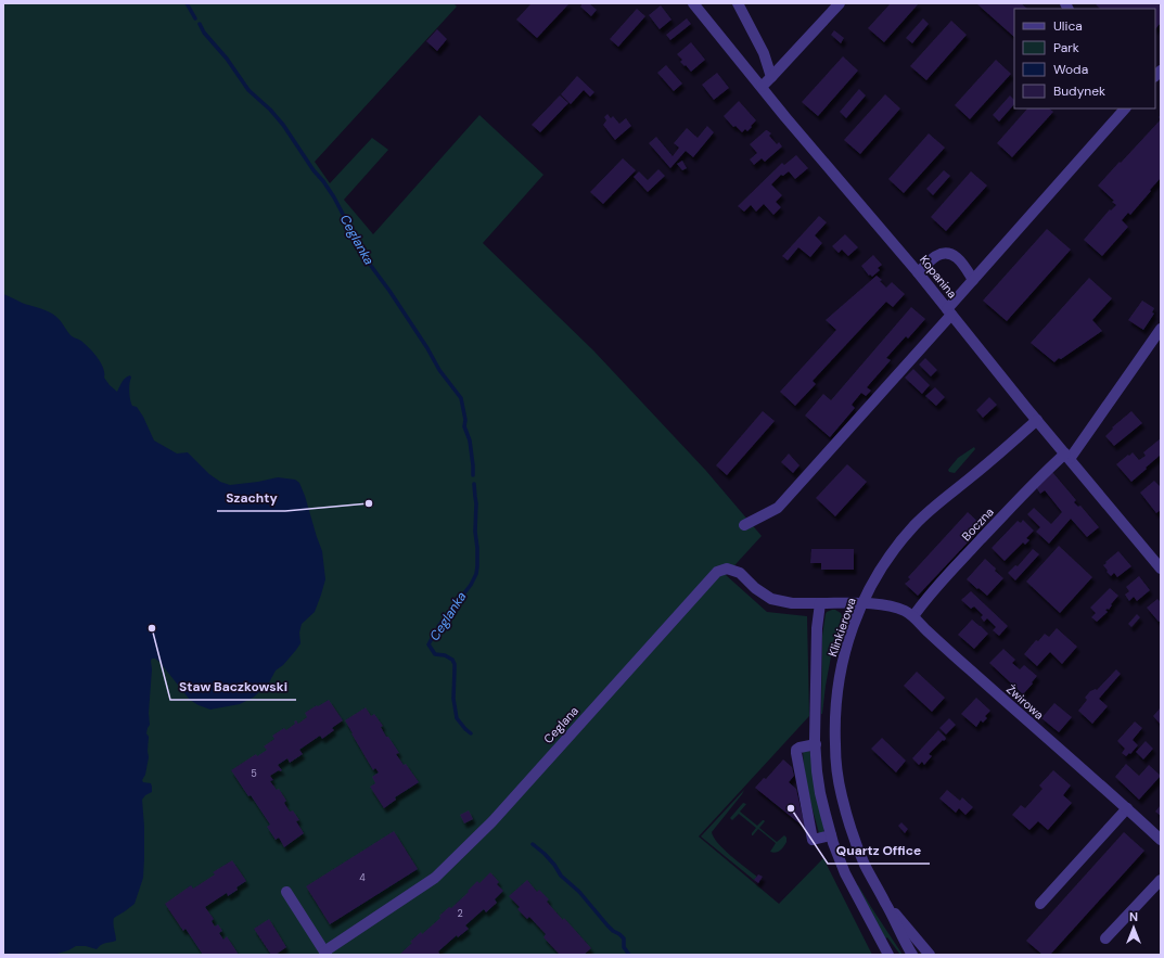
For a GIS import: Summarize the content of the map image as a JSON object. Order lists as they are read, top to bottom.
{
  "streets": {
    "street": [
      "Kopanina",
      "Boczna",
      "Klinkierowa",
      "Żwirowa",
      "Ceglana"
    ]
  },
  "crossings": [
    ["Kopanina", "Boczna"],
    ["Kopanina", "Klinkierowa"],
    ["Boczna", "Żwirowa"],
    ["Klinkierowa", "Żwirowa"],
    ["Klinkierowa", "Ceglana"],
    ["Żwirowa", "Ceglana"]
  ],
  "water": ["Ceglanka"],
  "places": ["Szachty", "Staw Baczkowski", "Quartz Office"],
  "house_numbers": ["5", "4", "2"],
  "legend": [
    "Ulica",
    "Park",
    "Woda",
    "Budynek"
  ],
  "north": "top"
}
